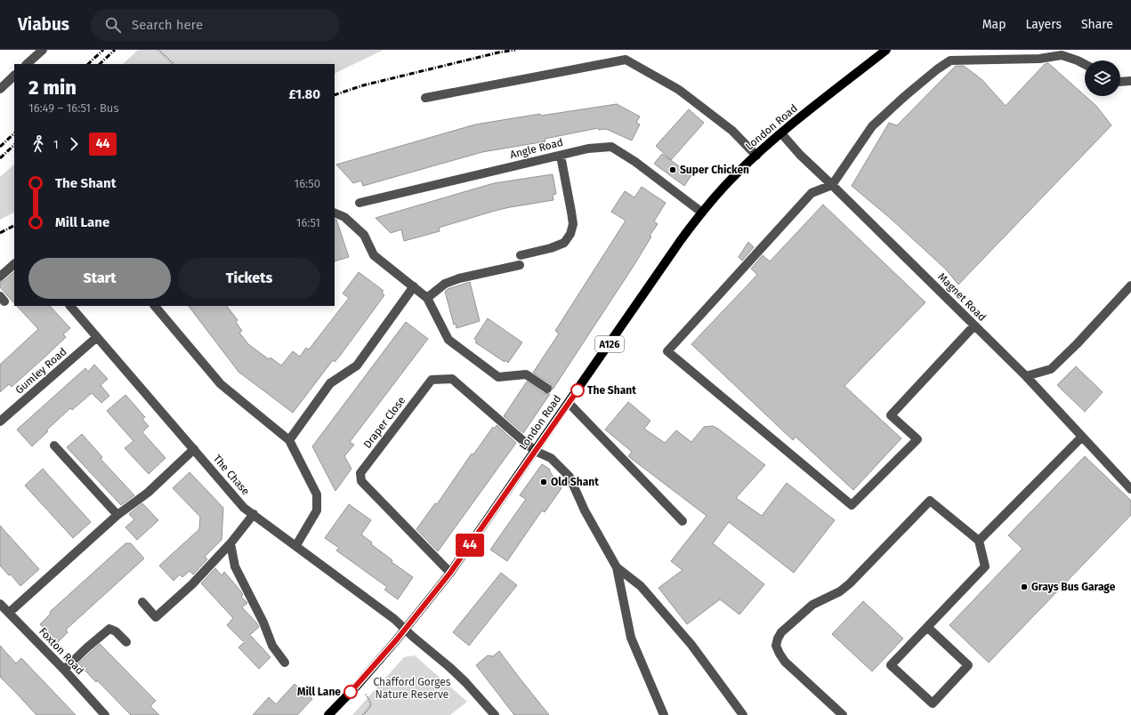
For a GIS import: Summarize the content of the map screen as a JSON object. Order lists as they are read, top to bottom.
{
  "streets": {
    "main road": ["London Road", "A126"],
    "street": [
      "Angle Road",
      "Magnet Road",
      "Gumley Road",
      "Draper Close",
      "The Chase",
      "Foxton Road"
    ]
  },
  "crossings": [
    ["London Road", "Angle Road"],
    ["London Road", "Magnet Road"],
    ["London Road", "Draper Close"],
    ["London Road", "The Chase"],
    ["Gumley Road", "The Chase"]
  ],
  "parks": ["Chafford Gorges Nature Reserve"],
  "places": [
    "Super Chicken",
    "The Shant",
    "Old Shant",
    "Grays Bus Garage",
    "Mill Lane"
  ],
  "lines": ["bus line 44"],
  "page": {
    "header": "Viabus",
    "search": "Search here",
    "nav": ["Map", "Layers", "Share"],
    "on_map": "44",
    "heading": ["2 min", "16:49 – 16:51 · Bus", "£1.80"],
    "legs": ["1", "44"],
    "list": [
      {
        "name": "The Shant",
        "value": "16:50"
      },
      {
        "name": "Mill Lane",
        "value": "16:51"
      }
    ],
    "buttons": ["Start", "Tickets"]
  }
}
